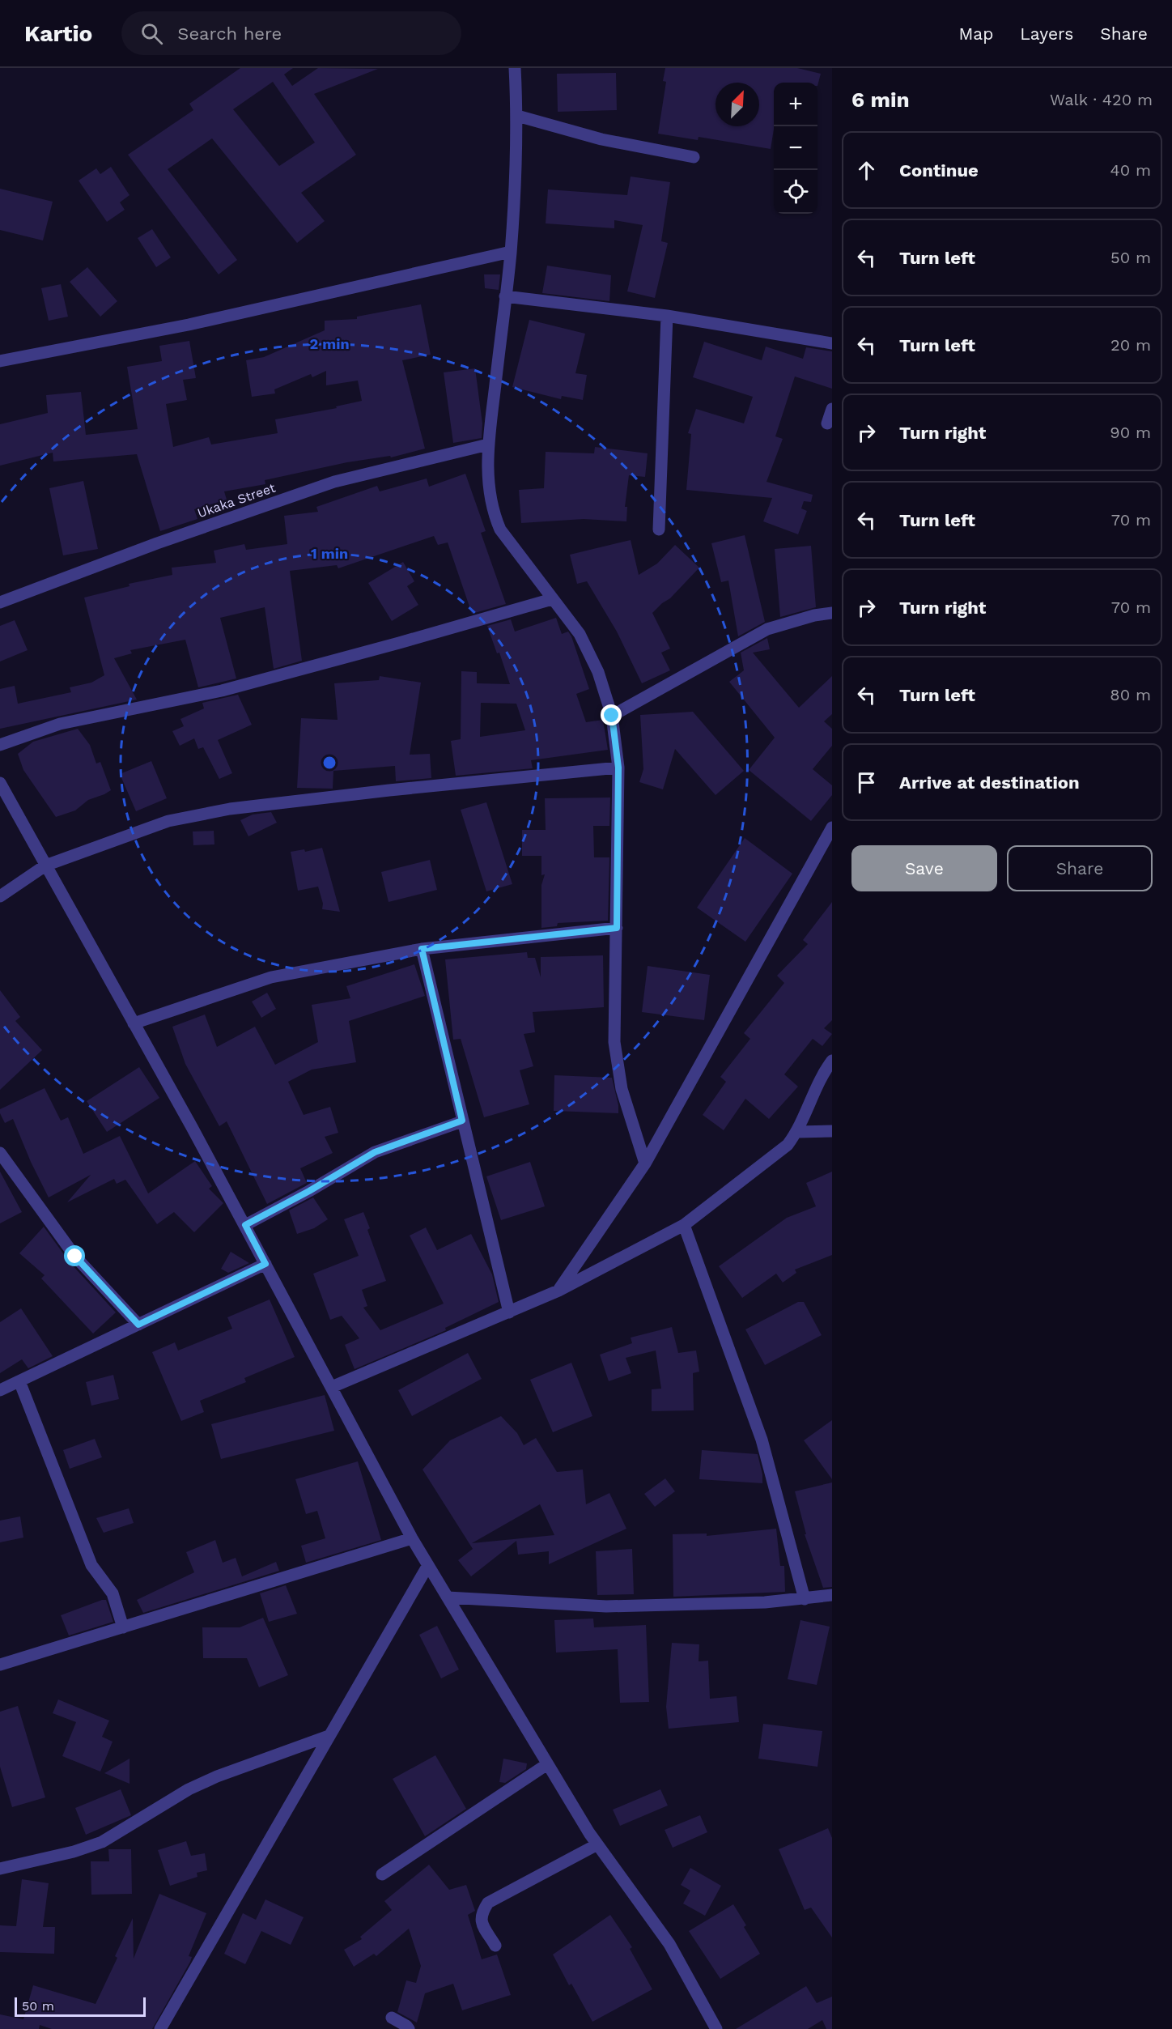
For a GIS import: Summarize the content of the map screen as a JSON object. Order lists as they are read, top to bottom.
{
  "streets": {
    "street": ["Ukaka Street"]
  },
  "scale_bar": "50 m",
  "north": "top right",
  "page": {
    "header": "Kartio",
    "search": "Search here",
    "nav": ["Map", "Layers", "Share"],
    "heading": ["6 min", "Walk · 420 m"],
    "map_buttons": ["+", "−"],
    "list": [
      ["Continue", "40 m"],
      ["Turn left", "50 m"],
      ["Turn left", "20 m"],
      ["Turn right", "90 m"],
      ["Turn left", "70 m"],
      ["Turn right", "70 m"],
      ["Turn left", "80 m"],
      "Arrive at destination"
    ],
    "buttons": ["Save", "Share"],
    "scale": "50 m"
  },
  "rings": ["2 min", "1 min"]
}
